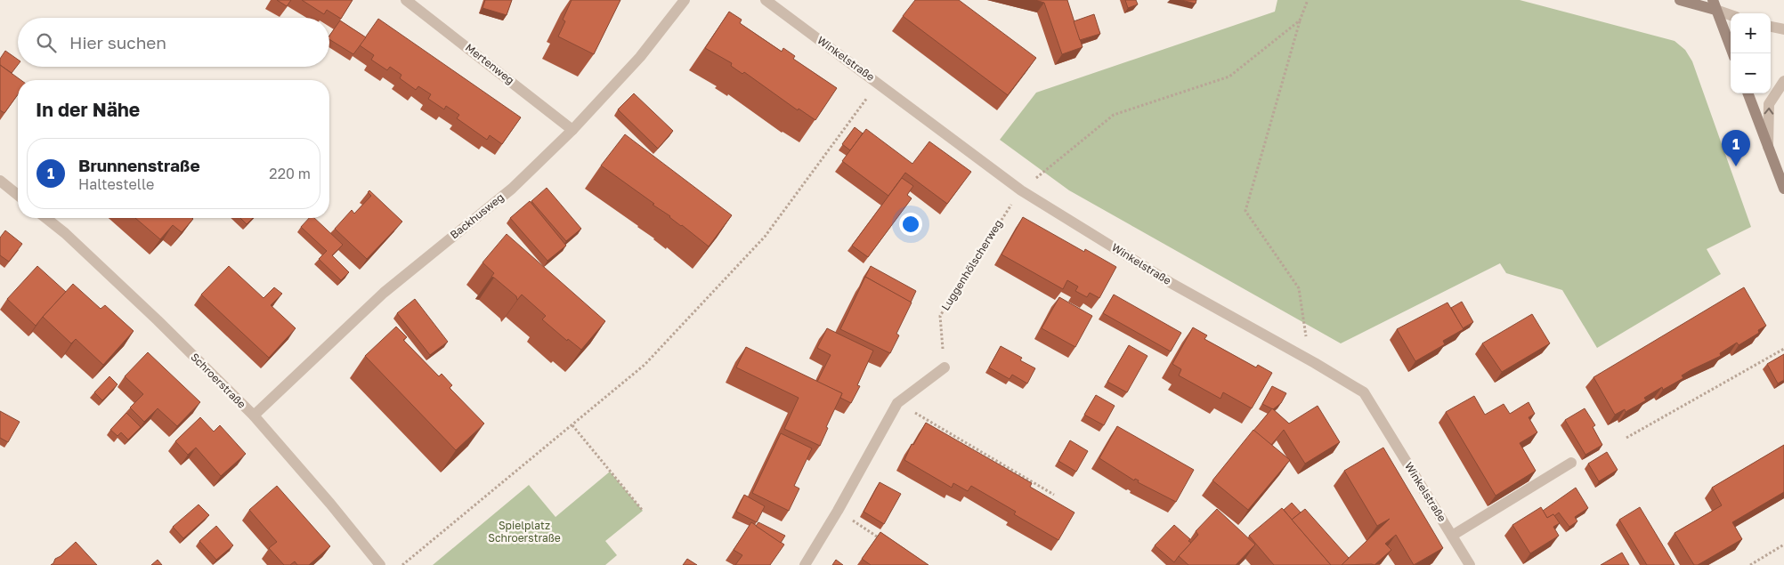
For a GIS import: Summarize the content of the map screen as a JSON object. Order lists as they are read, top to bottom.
{
  "streets": {
    "street": [
      "Winkelstraße",
      "Mertenweg",
      "Backhusweg",
      "Schroerstraße"
    ],
    "path": ["Luggenhölscherweg"]
  },
  "crossings": [
    ["Winkelstraße", "Luggenhölscherweg"],
    ["Mertenweg", "Backhusweg"],
    ["Backhusweg", "Schroerstraße"]
  ],
  "parks": ["Spielplatz Schroerstraße"],
  "page": {
    "map_buttons": ["+", "−"],
    "search": "Hier suchen",
    "heading": "In der Nähe",
    "pins": "1",
    "list": [
      {
        "mark": "1",
        "name": "Brunnenstraße",
        "note": "Haltestelle",
        "value": "220 m"
      }
    ]
  }
}
